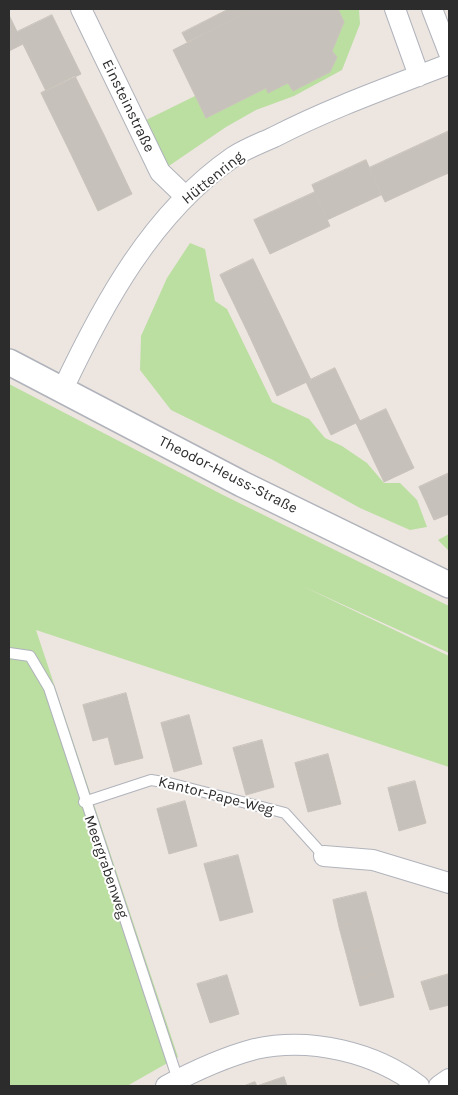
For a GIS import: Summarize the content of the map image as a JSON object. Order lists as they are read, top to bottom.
{
  "streets": {
    "street": [
      "Einsteinstraße",
      "Hüttenring",
      "Theodor-Heuss-Straße",
      "Kantor-Pape-Weg"
    ],
    "lane": ["Meergrabenweg"]
  },
  "crossings": [
    ["Einsteinstraße", "Hüttenring"],
    ["Hüttenring", "Theodor-Heuss-Straße"],
    ["Kantor-Pape-Weg", "Meergrabenweg"]
  ]
}
